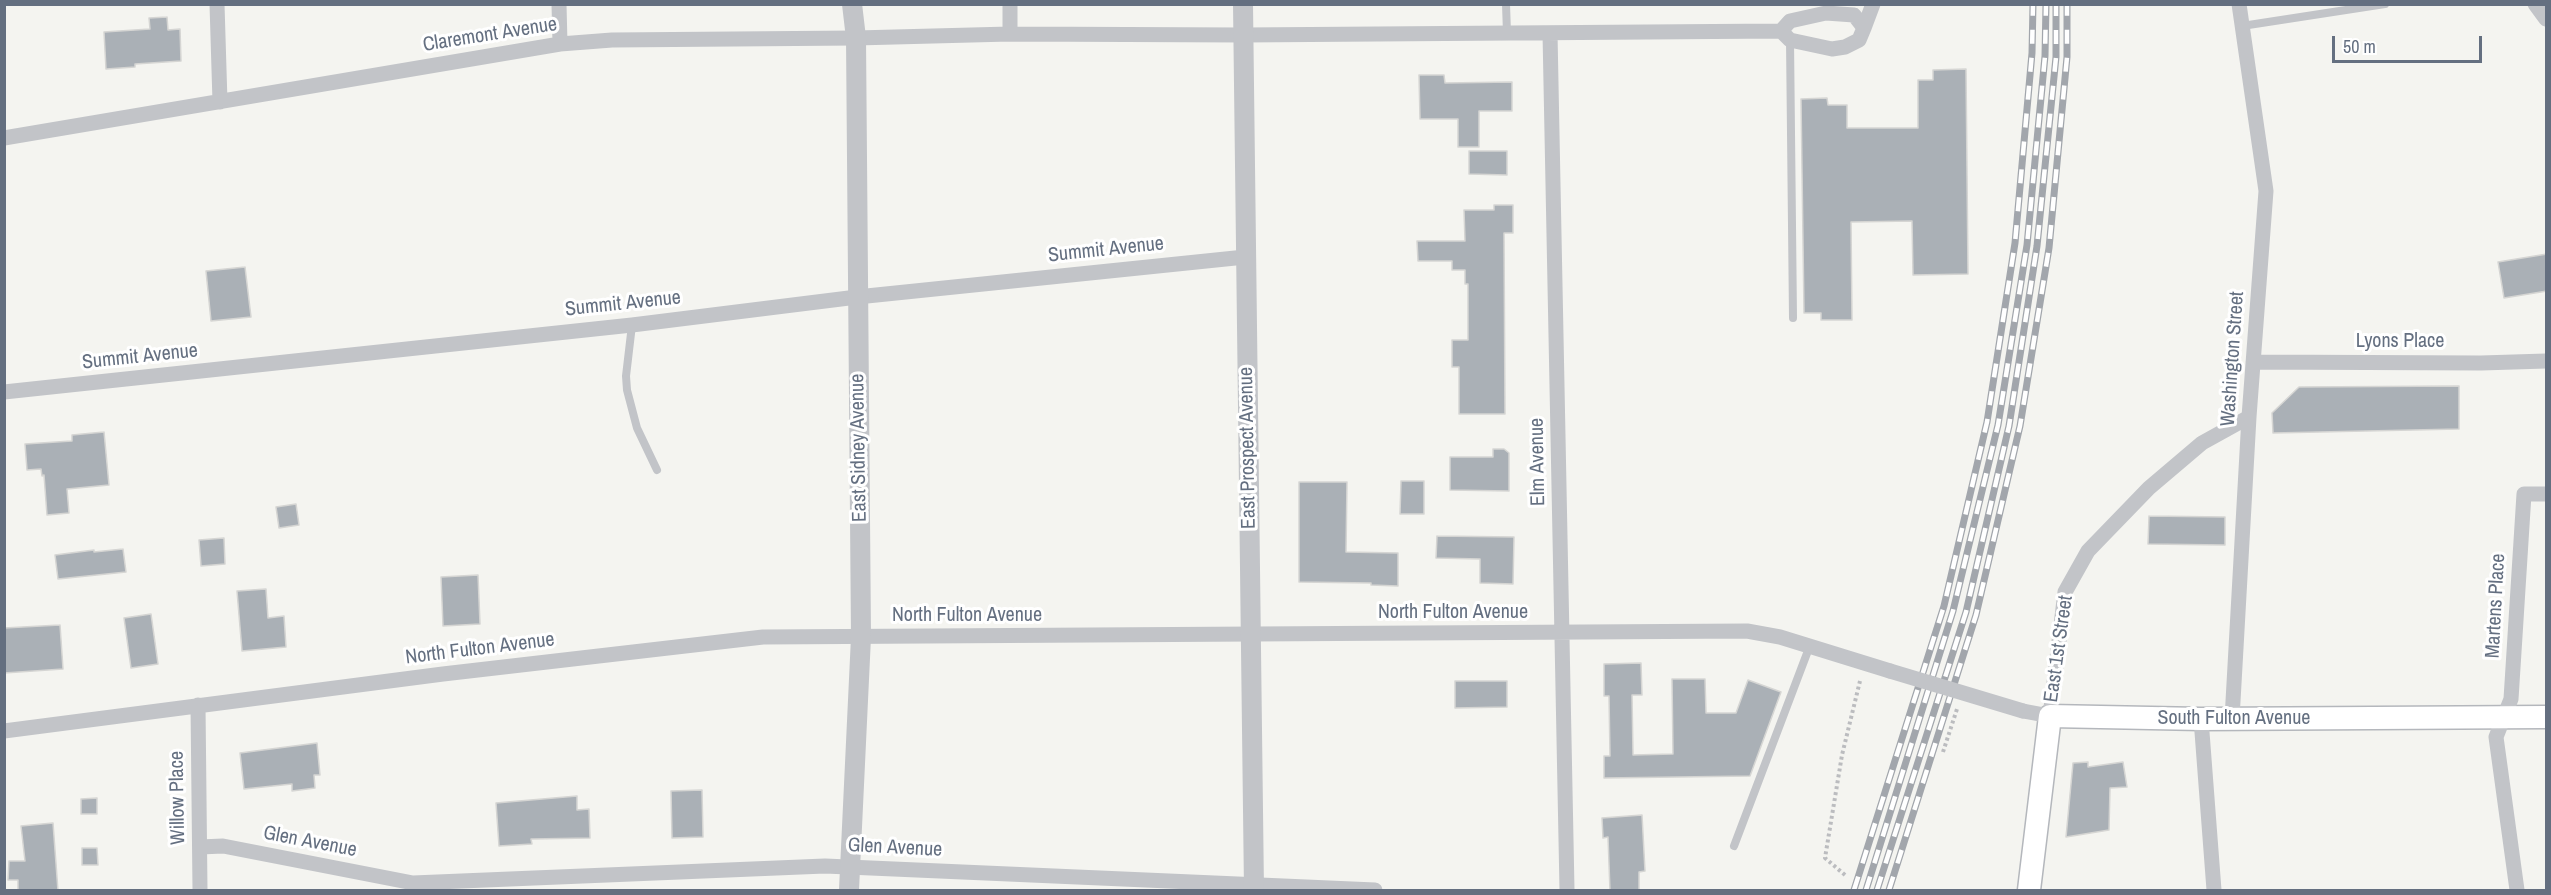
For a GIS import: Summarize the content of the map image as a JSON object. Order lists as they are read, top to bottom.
{
  "streets": {
    "main road": ["East 1st Street", "South Fulton Avenue"],
    "street": [
      "Claremont Avenue",
      "Summit Avenue",
      "Lyons Place",
      "Washington Street",
      "East Sidney Avenue",
      "East Prospect Avenue",
      "Elm Avenue",
      "Martens Place",
      "North Fulton Avenue",
      "Willow Place",
      "Glen Avenue"
    ]
  },
  "crossings": [
    ["Claremont Avenue", "East Sidney Avenue"],
    ["Claremont Avenue", "East Prospect Avenue"],
    ["Claremont Avenue", "Elm Avenue"],
    ["Summit Avenue", "East Sidney Avenue"],
    ["Summit Avenue", "East Prospect Avenue"],
    ["Lyons Place", "Washington Street"],
    ["Washington Street", "East 1st Street"],
    ["Washington Street", "South Fulton Avenue"],
    ["East Sidney Avenue", "North Fulton Avenue"],
    ["East Sidney Avenue", "Glen Avenue"],
    ["East Prospect Avenue", "North Fulton Avenue"],
    ["East Prospect Avenue", "Glen Avenue"],
    ["Elm Avenue", "North Fulton Avenue"],
    ["Martens Place", "South Fulton Avenue"],
    ["North Fulton Avenue", "South Fulton Avenue"],
    ["North Fulton Avenue", "Willow Place"],
    ["East 1st Street", "South Fulton Avenue"],
    ["Willow Place", "Glen Avenue"]
  ],
  "scale_bar": "50 m"
}
